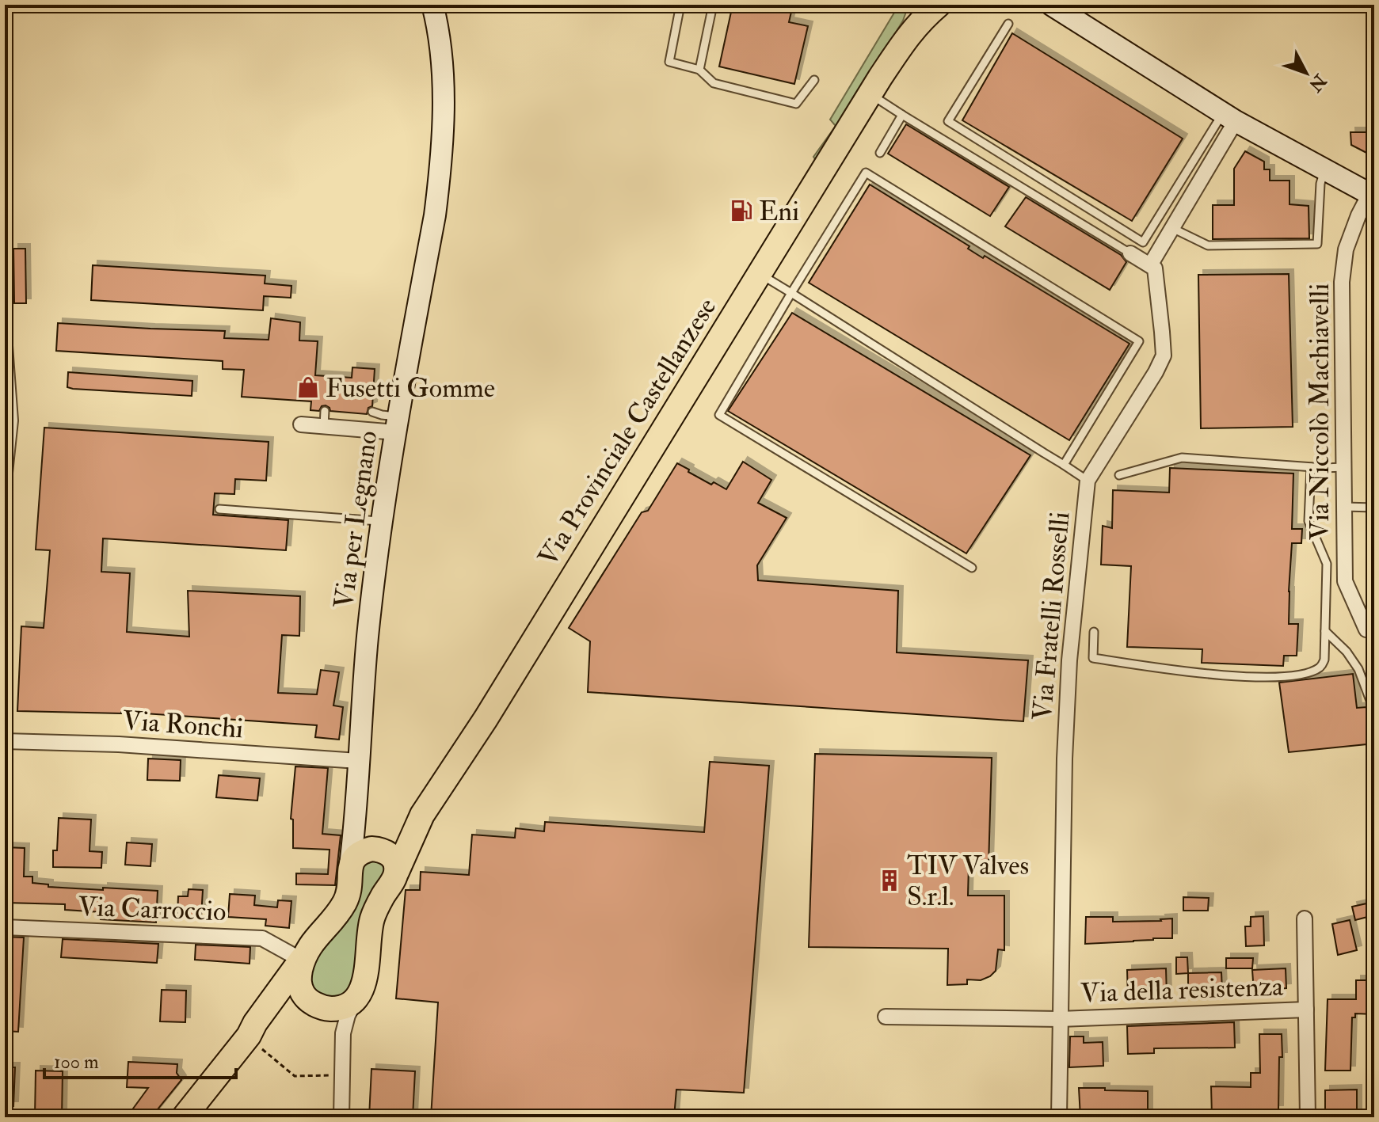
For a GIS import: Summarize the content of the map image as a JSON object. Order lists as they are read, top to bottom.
{
  "streets": {
    "main road": ["Via Provinciale Castellanzese"],
    "street": [
      "Via Niccolò Machiavelli",
      "Via per Legnano",
      "Via Fratelli Rosselli",
      "Via Ronchi",
      "Via Carroccio",
      "Via della resistenza"
    ]
  },
  "crossings": [
    ["Via Provinciale Castellanzese", "Via per Legnano"],
    ["Via per Legnano", "Via Ronchi"],
    ["Via Fratelli Rosselli", "Via della resistenza"]
  ],
  "places": {
    "fuel station": ["Eni"],
    "shop": ["Fusetti Gomme"],
    "building": ["TIV Valves S.r.l."]
  },
  "scale_bar": "100 m",
  "north": "bottom right"
}
